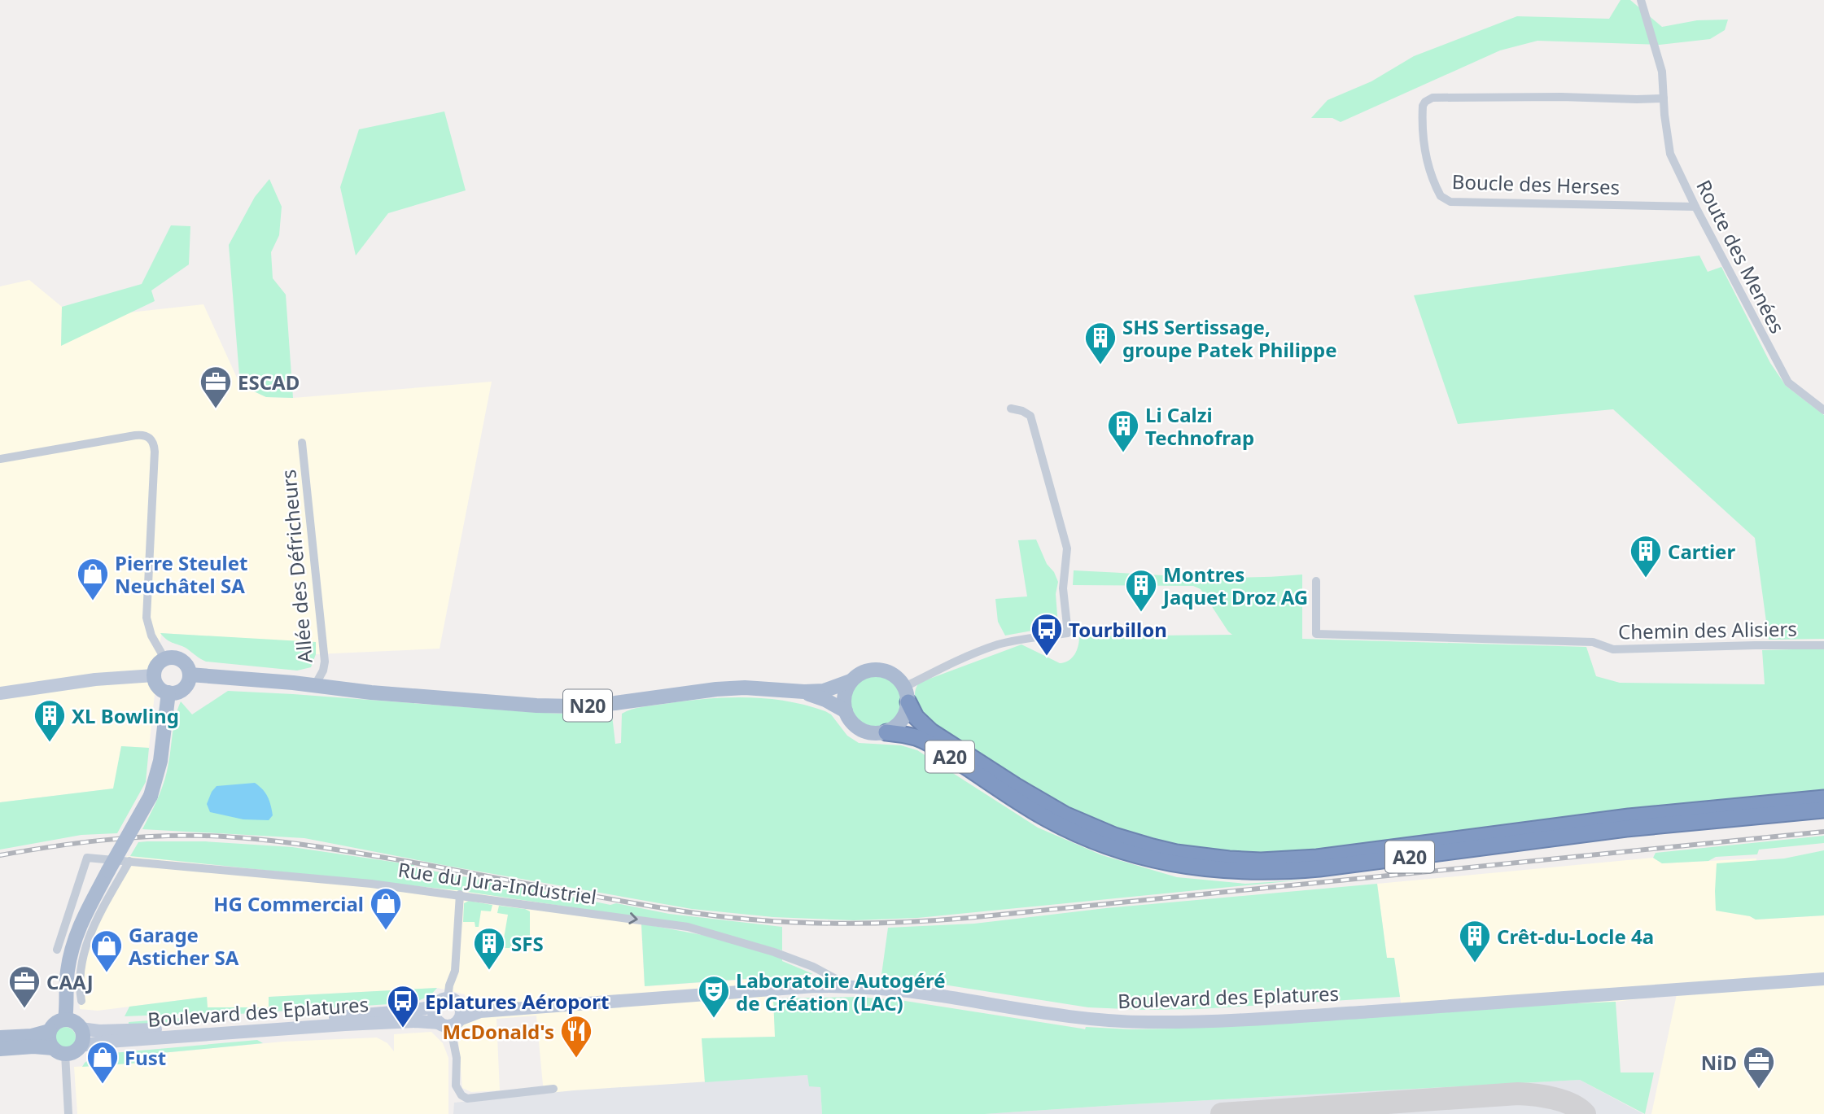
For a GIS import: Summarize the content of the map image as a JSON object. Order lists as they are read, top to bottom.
{
  "streets": {
    "highway": ["A20"],
    "main road": ["N20", "Boulevard des Eplatures"],
    "street": [
      "Boucle des Herses",
      "Route des Menées",
      "Allée des Défricheurs",
      "Chemin des Alisiers",
      "Rue du Jura-Industriel"
    ]
  },
  "crossings": [
    ["Boucle des Herses", "Route des Menées"],
    ["Allée des Défricheurs", "N20"],
    ["N20", "A20"],
    ["Rue du Jura-Industriel", "Boulevard des Eplatures"]
  ],
  "one_way": ["Rue du Jura-Industriel"],
  "places": {
    "building": [
      "SHS Sertissage, groupe Patek Philippe",
      "Li Calzi Technofrap",
      "Cartier",
      "Montres Jaquet Droz AG",
      "XL Bowling",
      "Crêt-du-Locle 4a",
      "SFS"
    ],
    "office": ["ESCAD", "CAAJ", "NiD"],
    "shop": [
      "Pierre Steulet Neuchâtel SA",
      "HG Commercial",
      "Garage Asticher SA",
      "Fust"
    ],
    "bus stop": ["Tourbillon", "Eplatures Aéroport"],
    "theatre": ["Laboratoire Autogéré de Création (LAC)"],
    "restaurant": ["McDonald's"]
  }
}
